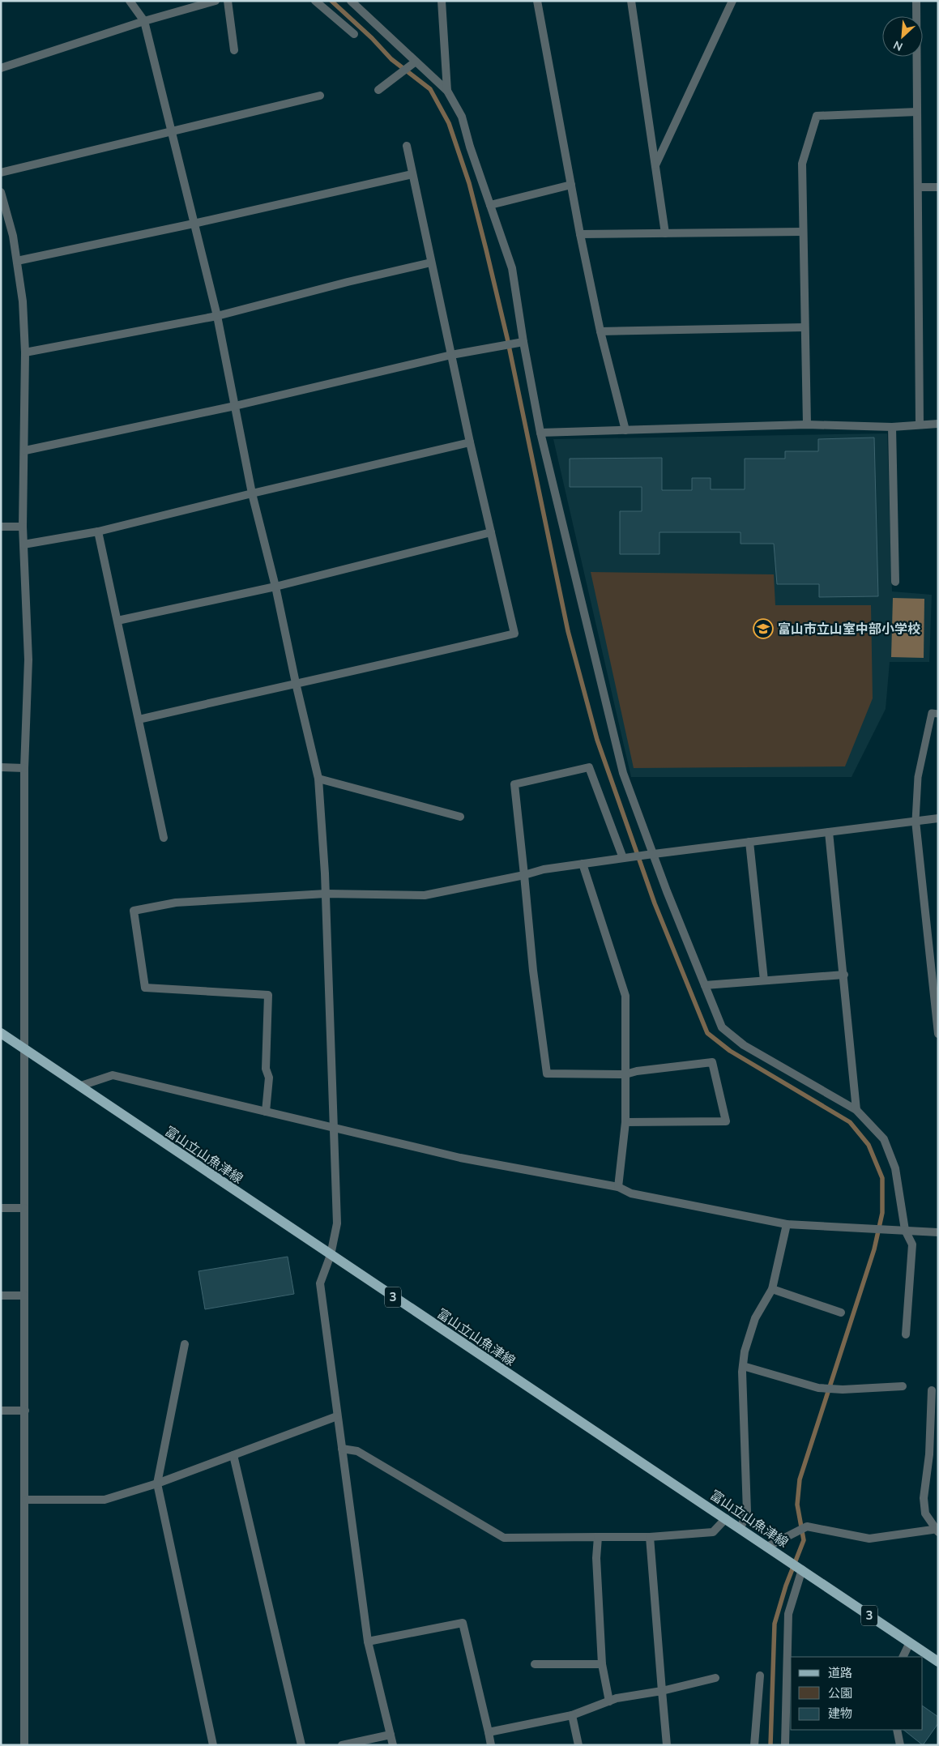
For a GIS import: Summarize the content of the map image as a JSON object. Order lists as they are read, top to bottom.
{
  "streets": {
    "main road": ["富山立山魚津線", "3"]
  },
  "places": {
    "school or university": ["富山市立山室中部小学校"]
  },
  "legend": ["道路", "公園", "建物"],
  "north": "bottom left"
}
